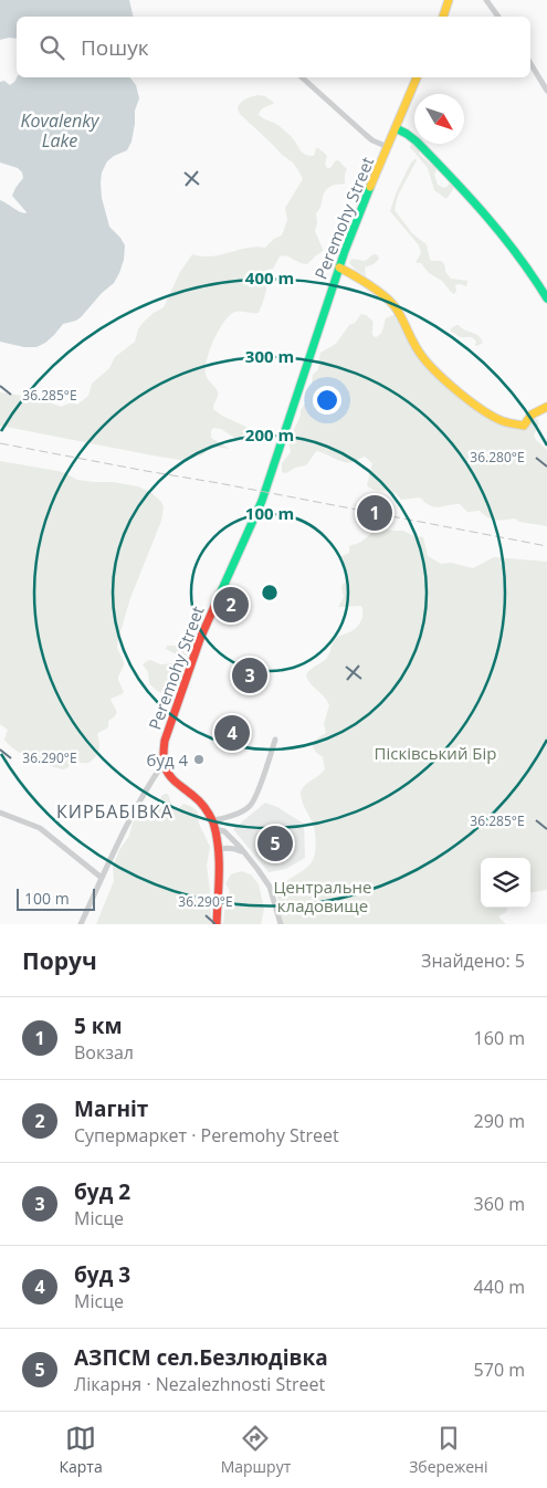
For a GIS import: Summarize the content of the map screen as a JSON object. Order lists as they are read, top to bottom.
{
  "streets": {
    "street": ["Peremohy Street"]
  },
  "districts": ["КИРБАБІВКА"],
  "water": ["Kovalenky Lake"],
  "parks": ["Пісківський Бір", "Центральне кладовище"],
  "places": ["буд 4"],
  "scale_bar": "100 m",
  "north": "bottom right",
  "page": {
    "search": "Пошук",
    "pins": [
      "1",
      "2",
      "3",
      "4",
      "5"
    ],
    "scale": "100 m",
    "heading": ["Поруч", "Знайдено: 5"],
    "list": [
      {
        "mark": "1",
        "name": "5 км",
        "note": "Вокзал",
        "value": "160 m"
      },
      {
        "mark": "2",
        "name": "Магніт",
        "note": "Супермаркет · Peremohy Street",
        "value": "290 m"
      },
      {
        "mark": "3",
        "name": "буд 2",
        "note": "Місце",
        "value": "360 m"
      },
      {
        "mark": "4",
        "name": "буд 3",
        "note": "Місце",
        "value": "440 m"
      },
      {
        "mark": "5",
        "name": "АЗПСМ сел.Безлюдівка",
        "note": "Лікарня · Nezalezhnosti Street",
        "value": "570 m"
      }
    ],
    "nav": ["Карта", "Маршрут", "Збережені"]
  },
  "coordinates": ["36.285°E", "36.280°E", "36.290°E"],
  "rings": [
    "400 m",
    "300 m",
    "200 m",
    "100 m"
  ]
}
